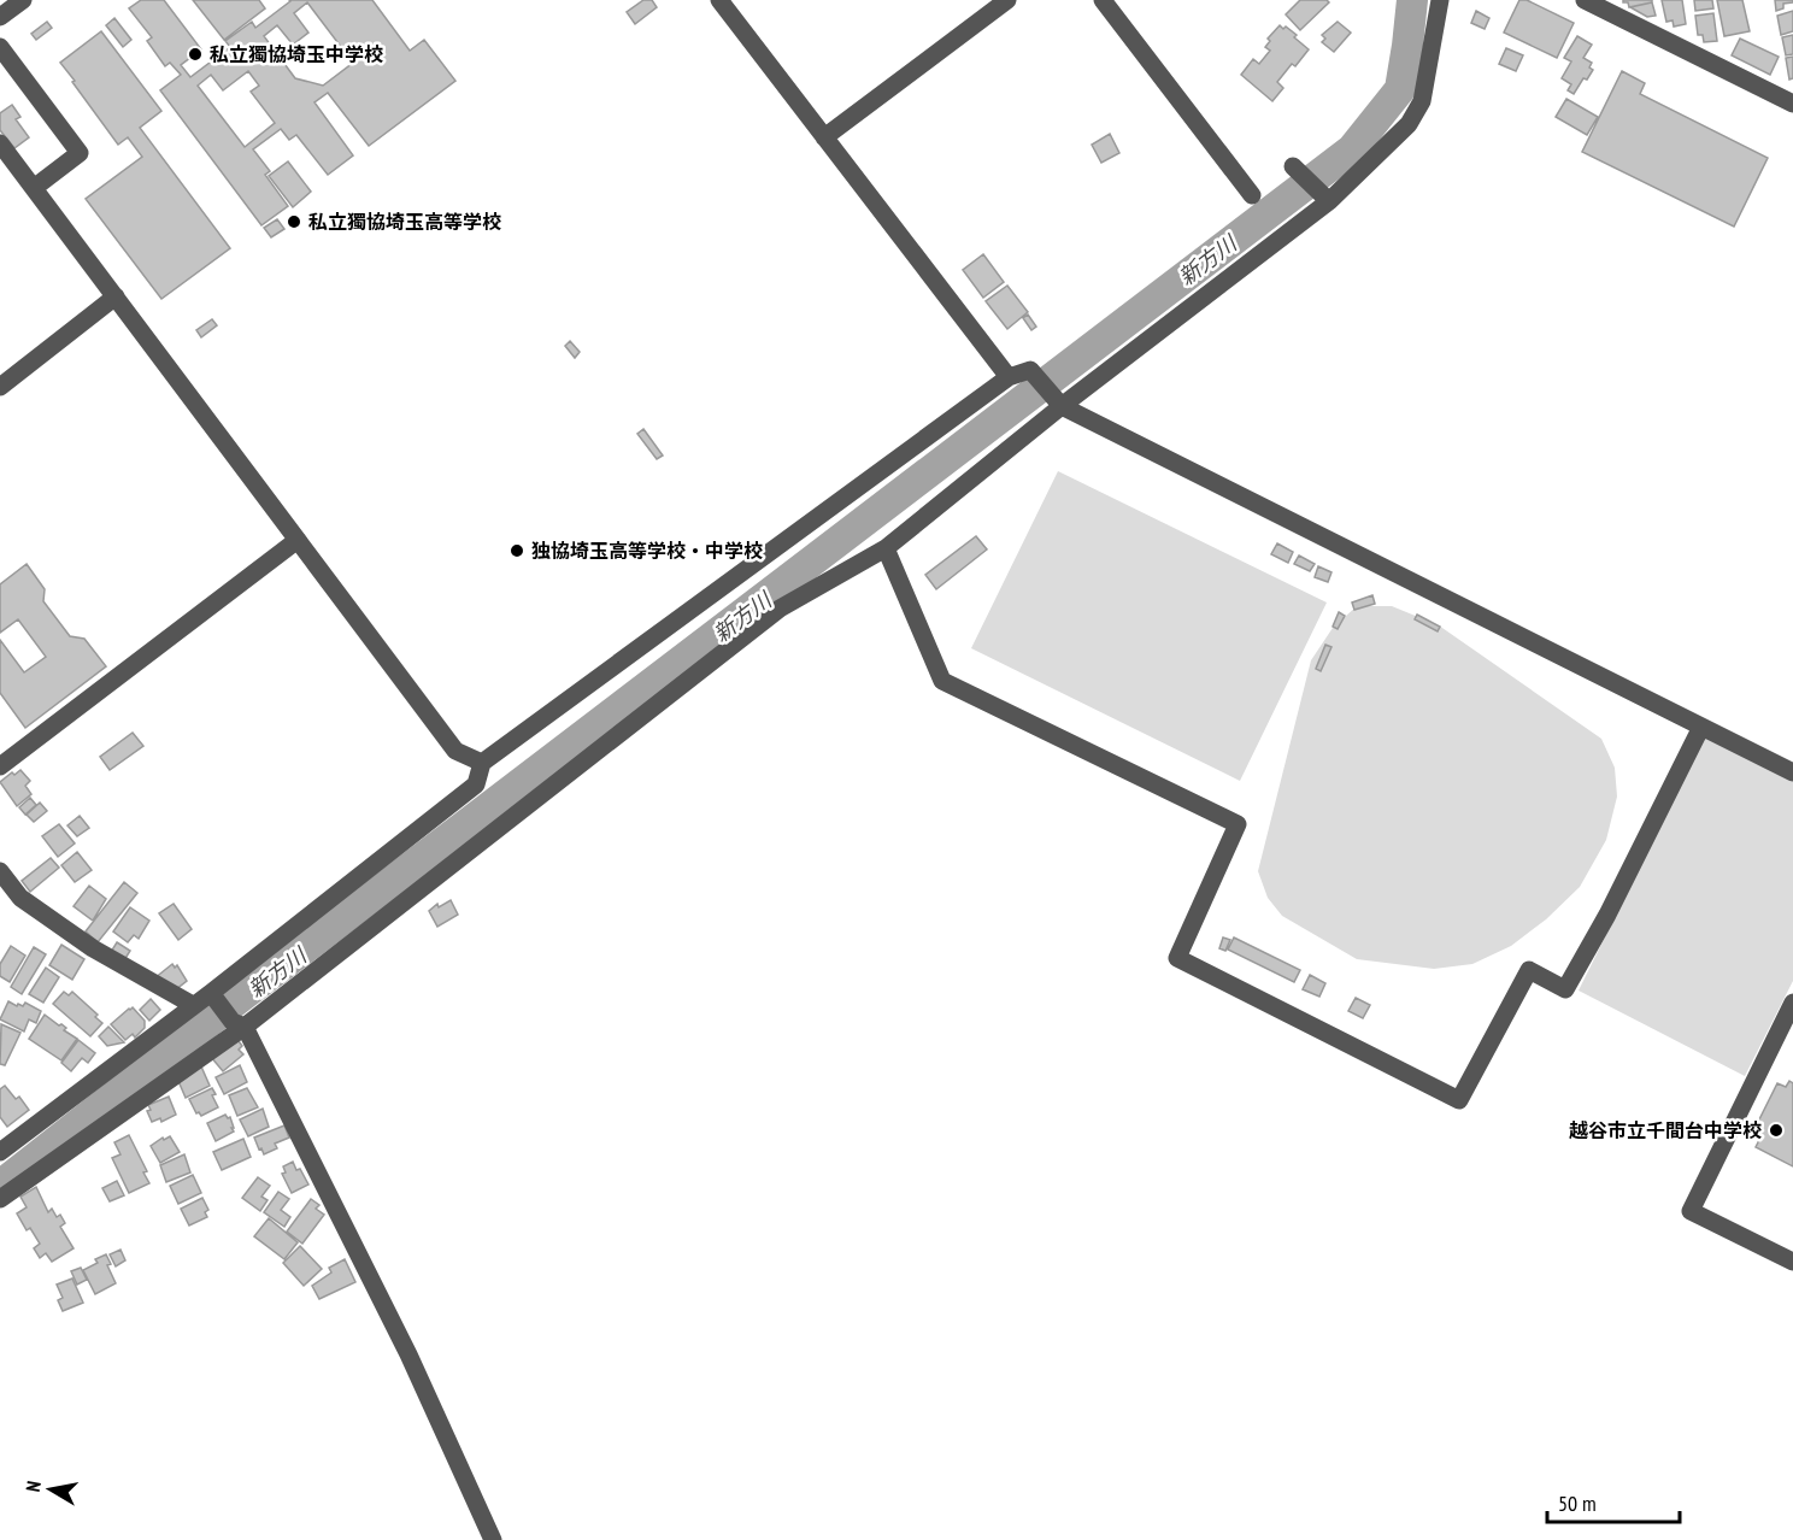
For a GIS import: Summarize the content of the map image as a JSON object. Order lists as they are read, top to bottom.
{
  "water": ["新方川"],
  "places": [
    "私立獨協埼玉中学校",
    "私立獨協埼玉高等学校",
    "独協埼玉高等学校・中学校",
    "越谷市立千間台中学校"
  ],
  "scale_bar": "50 m",
  "north": "left"
}
